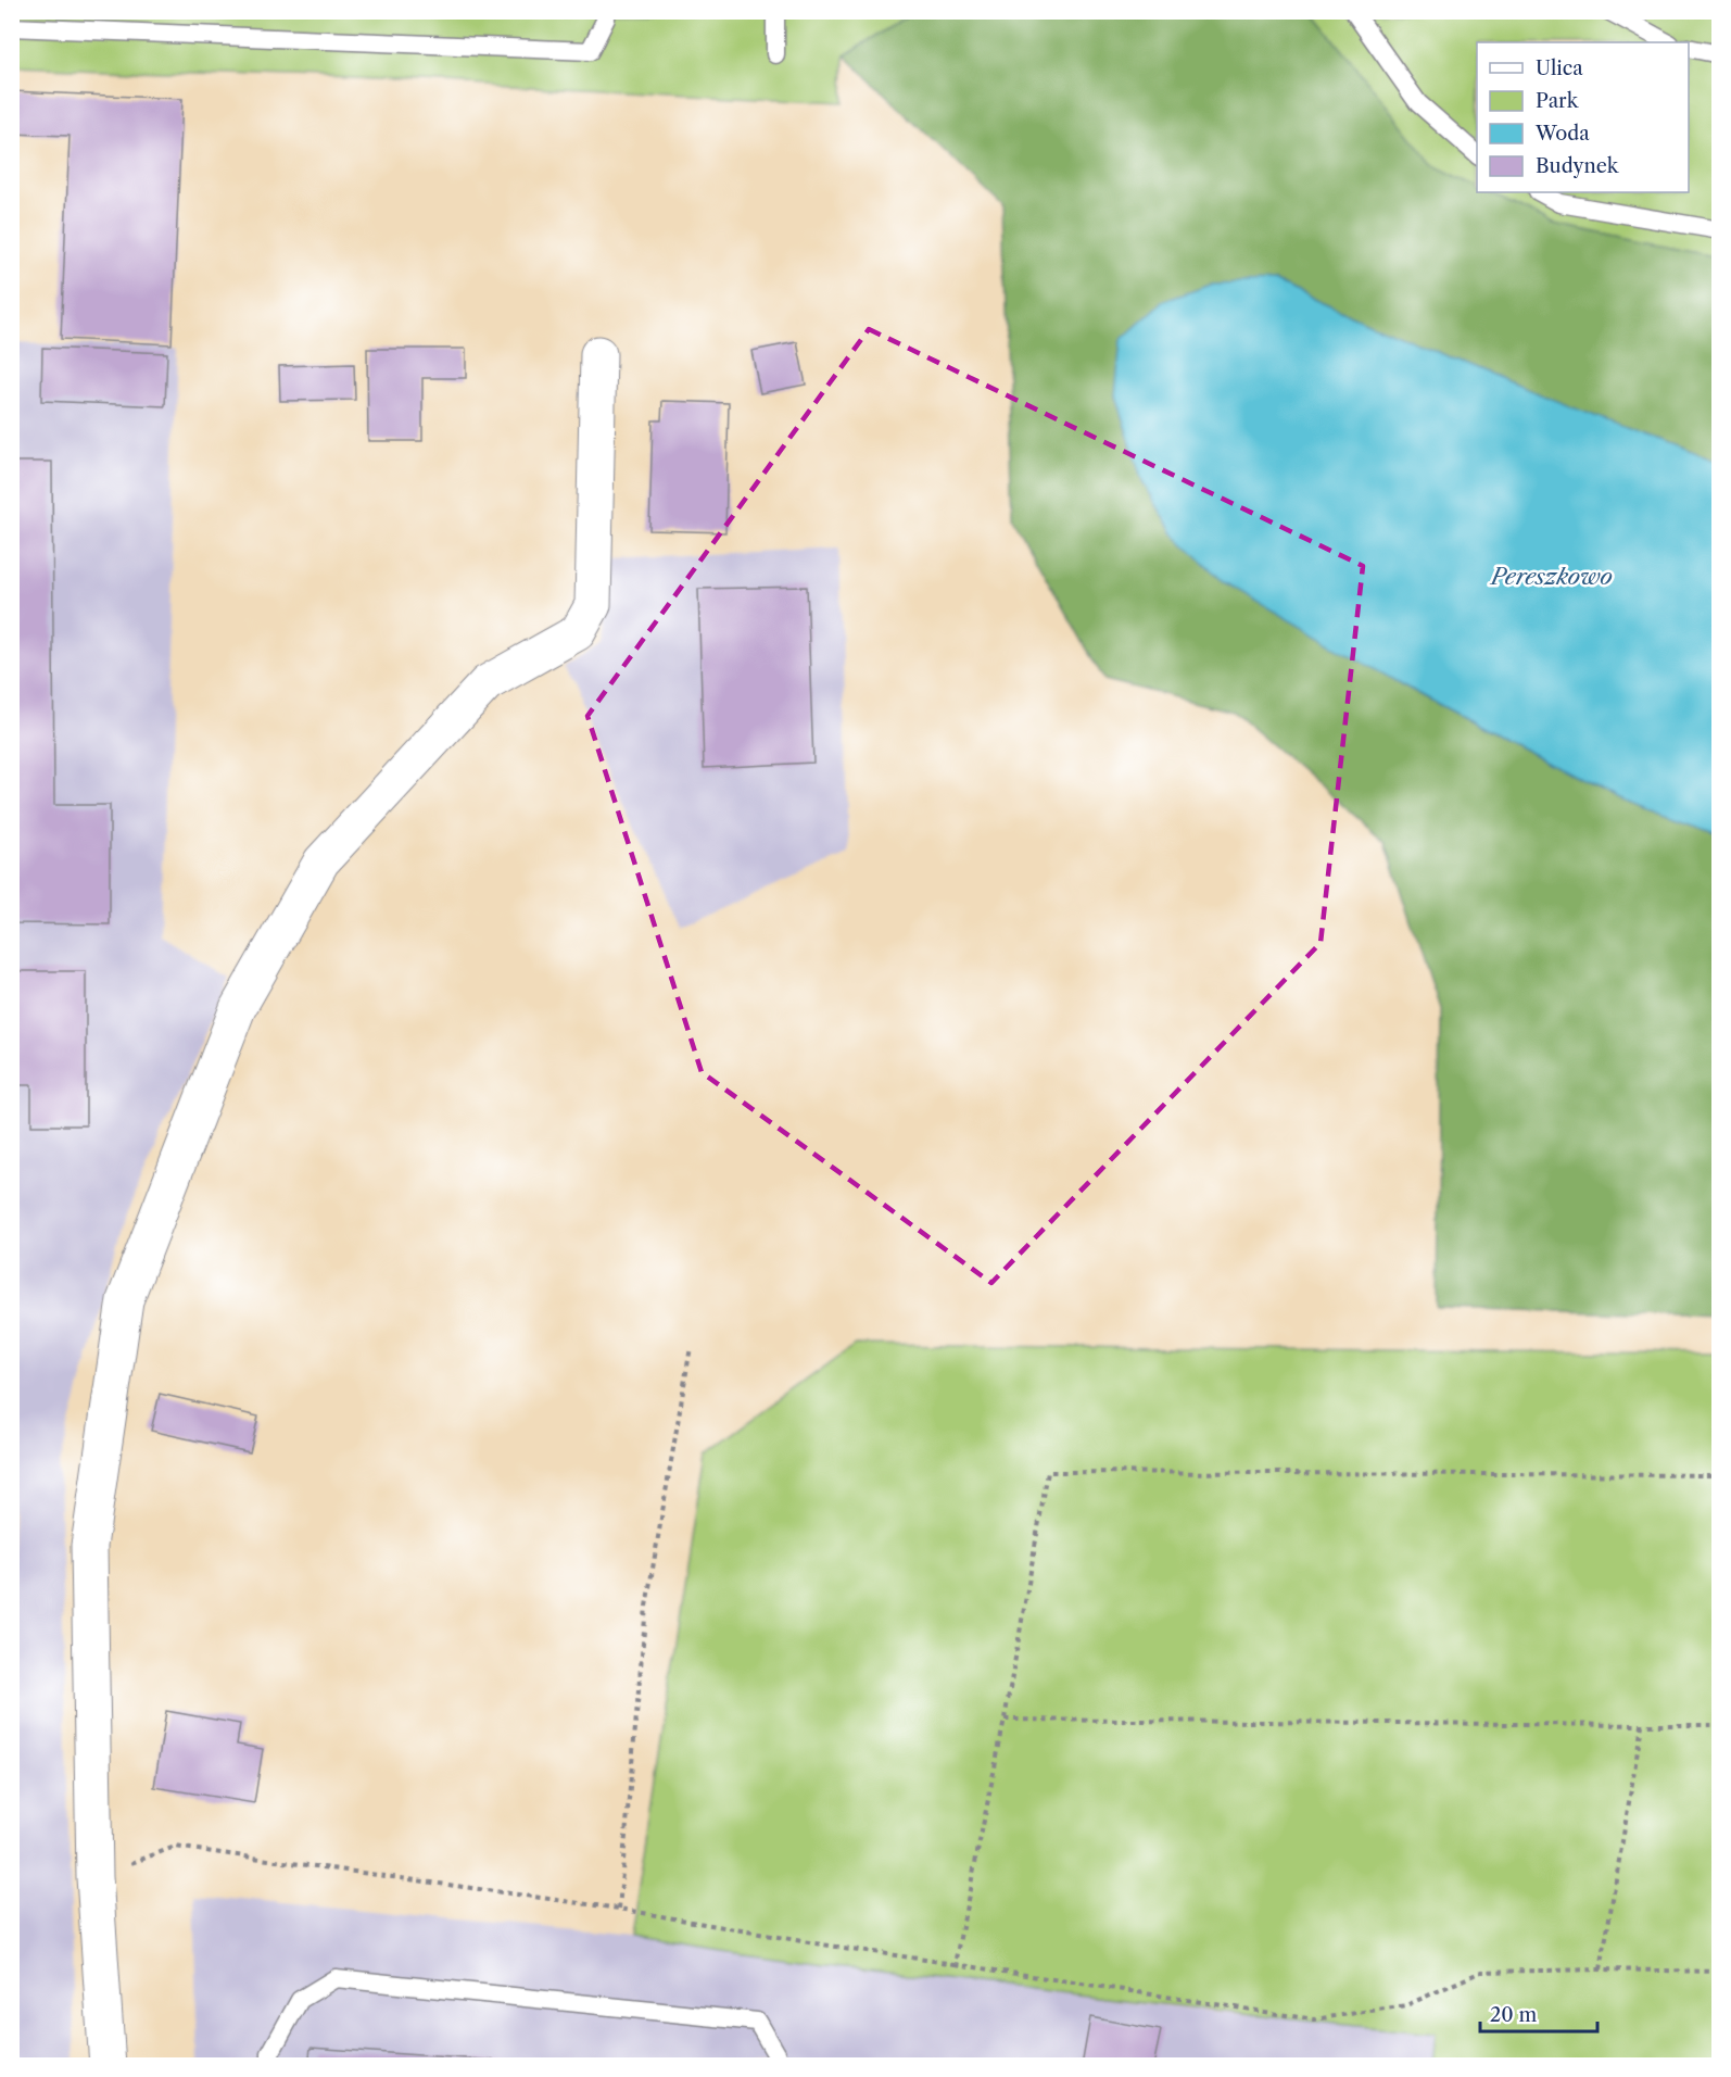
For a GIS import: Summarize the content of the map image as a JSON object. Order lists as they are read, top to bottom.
{
  "water": ["Pereszkowo"],
  "legend": [
    "Ulica",
    "Park",
    "Woda",
    "Budynek"
  ],
  "scale_bar": "20 m"
}
